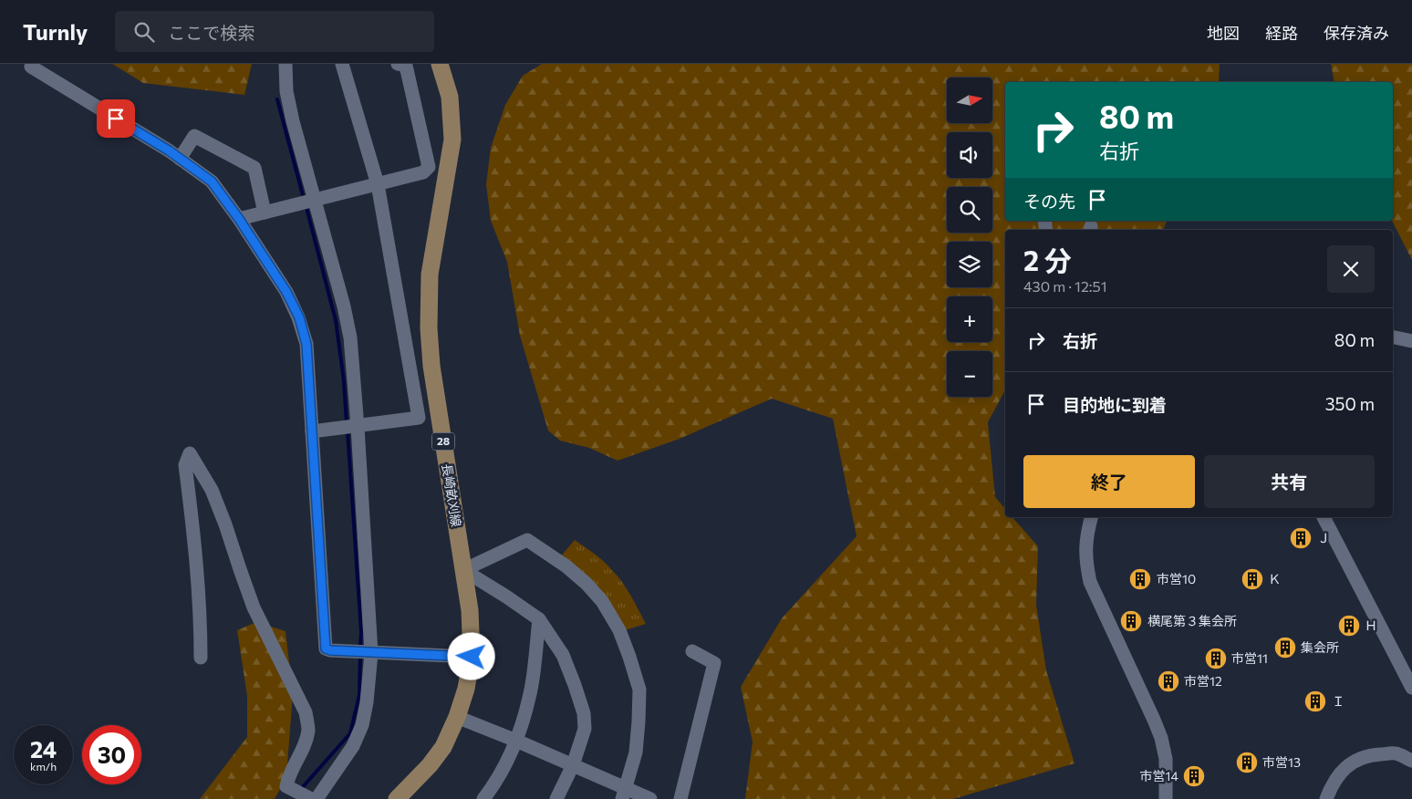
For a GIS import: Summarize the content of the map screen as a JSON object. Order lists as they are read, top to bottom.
{
  "streets": {
    "main road": ["28", "長崎畝刈線"]
  },
  "places": {
    "building": [
      "Ｊ",
      "市営10",
      "Ｋ",
      "横尾第３集会所",
      "Ｈ",
      "集会所",
      "市営11",
      "市営12",
      "Ｉ",
      "市営13",
      "市営14"
    ]
  },
  "north": "right",
  "page": {
    "header": "Turnly",
    "search": "ここで検索",
    "nav": ["地図", "経路", "保存済み"],
    "map_buttons": ["+", "−"],
    "turn": ["80 m", "右折"],
    "then": "その先",
    "heading": ["2 分", "430 m · 12:51"],
    "list": [
      {
        "name": "右折",
        "value": "80 m"
      },
      {
        "name": "目的地に到着",
        "value": "350 m"
      }
    ],
    "buttons": ["終了", "共有"],
    "speed": "24 km/h",
    "limit": "30"
  }
}
